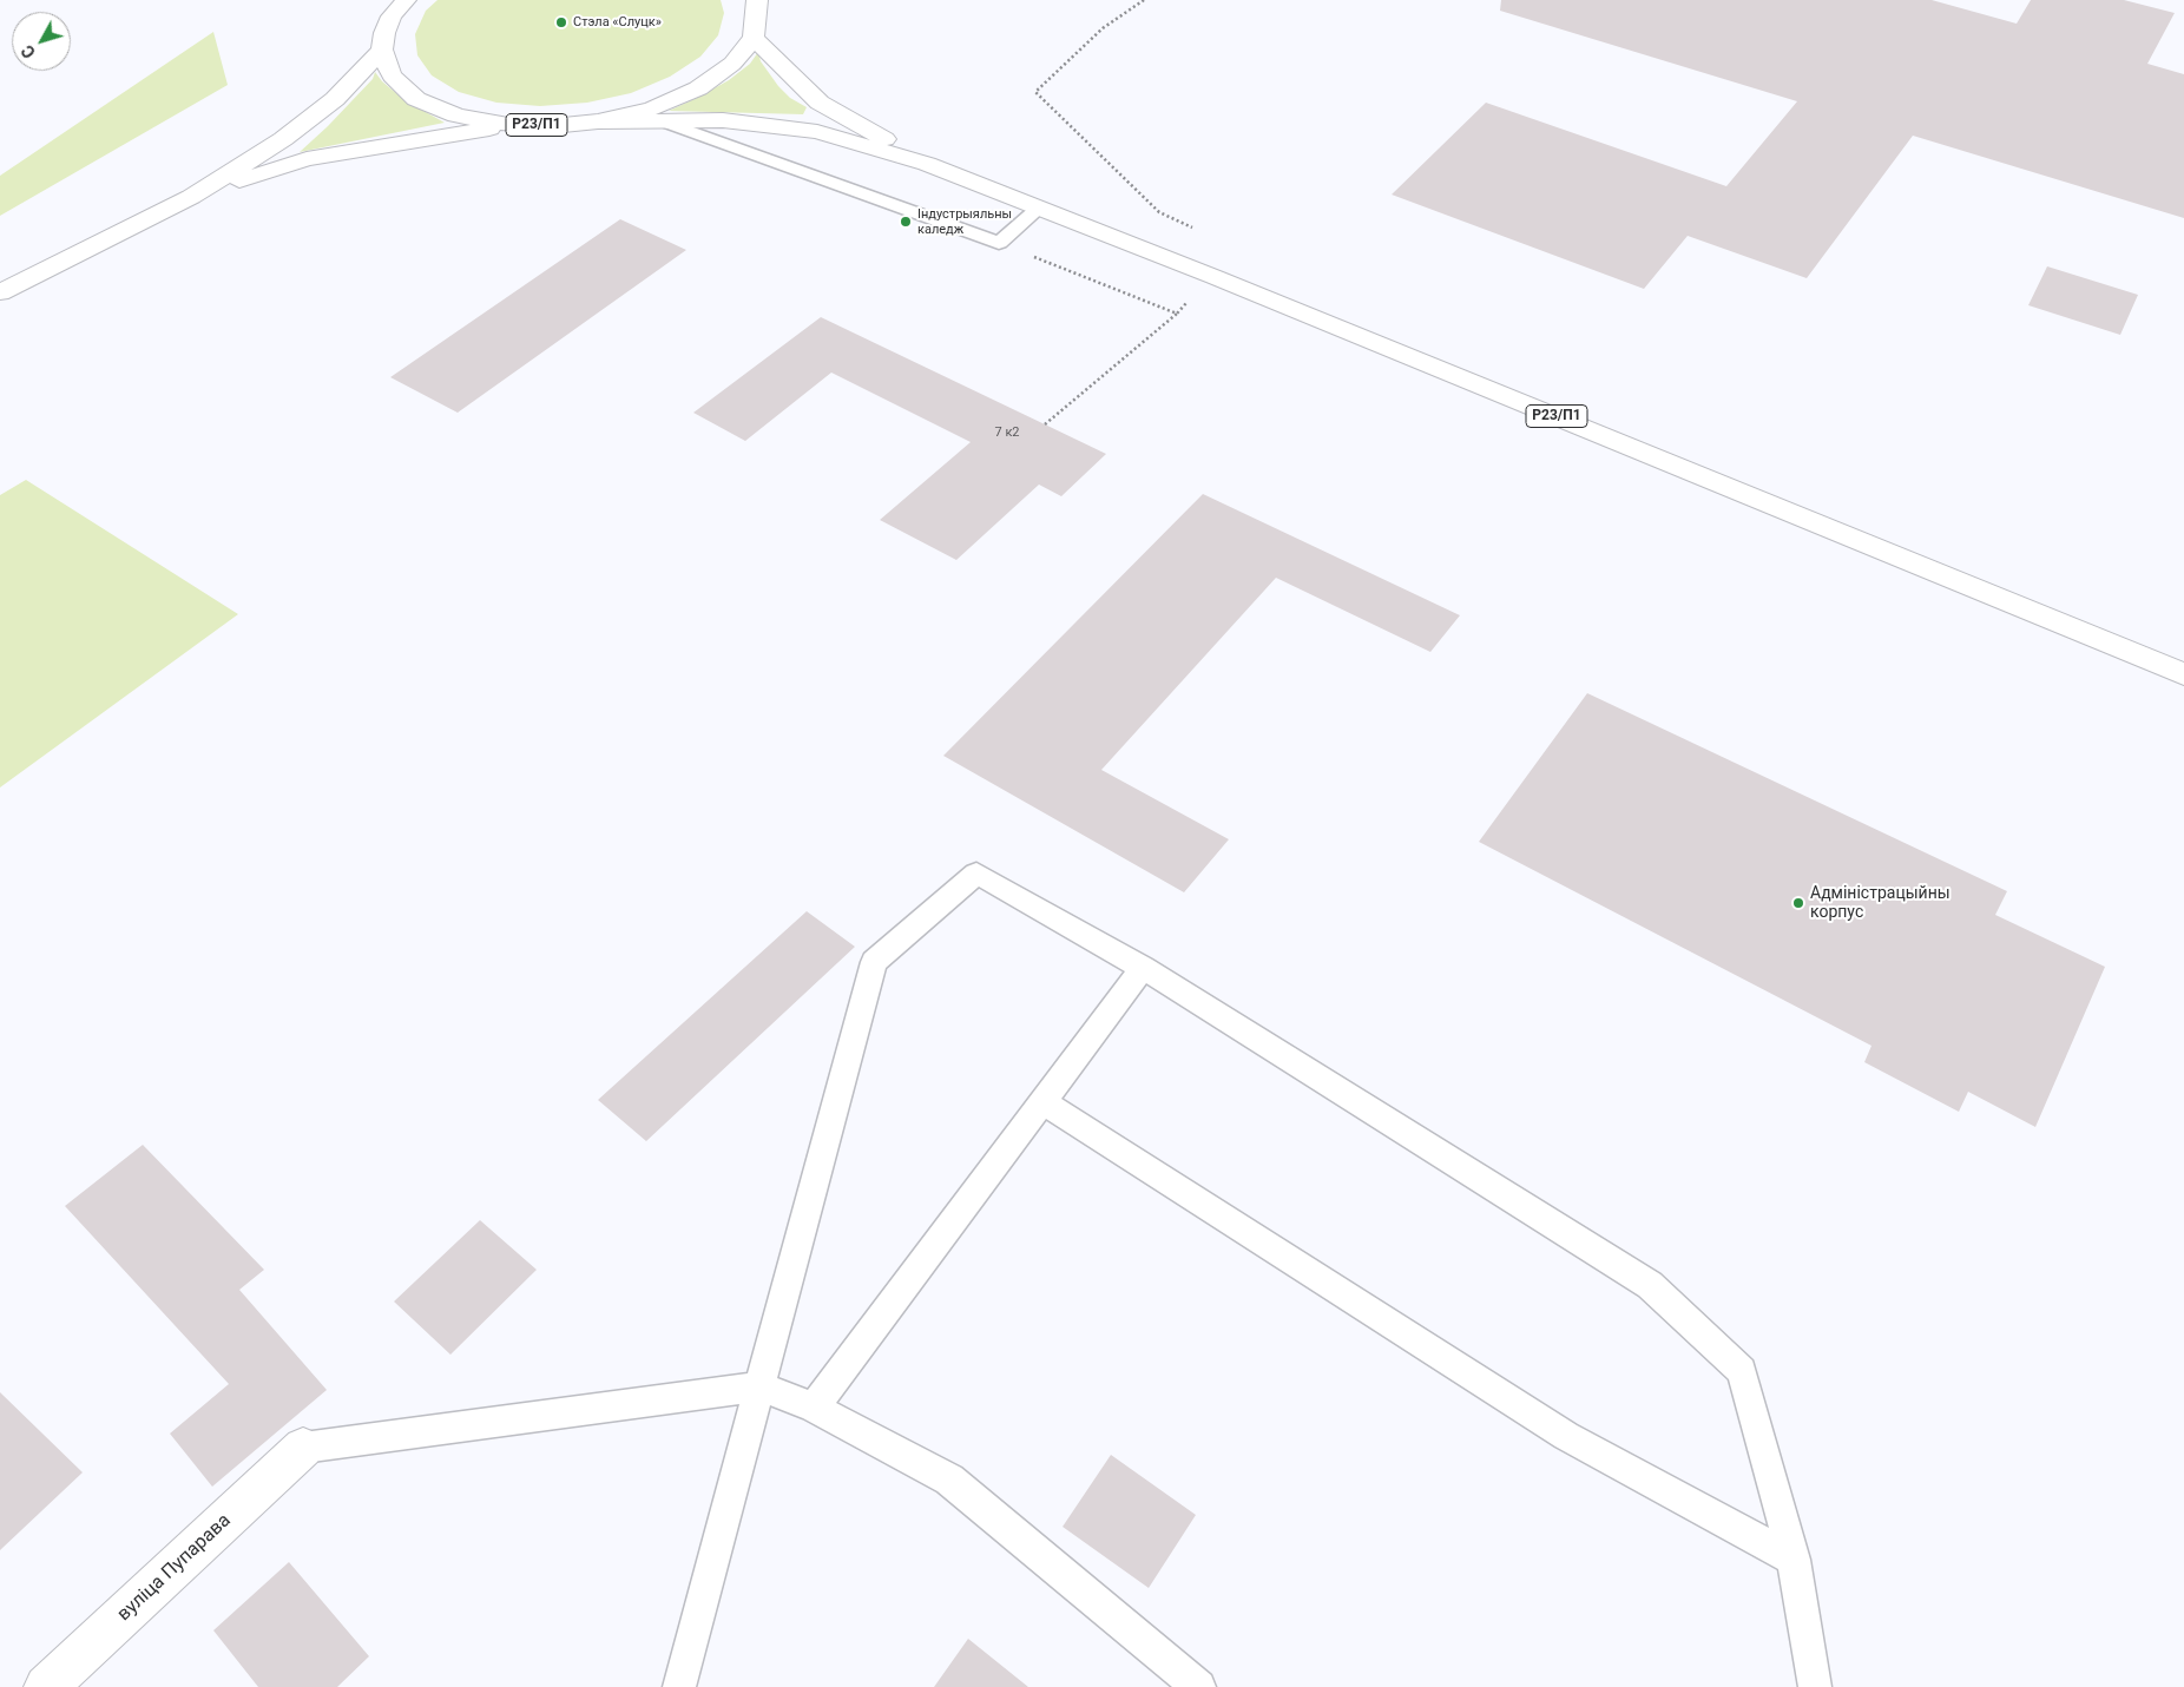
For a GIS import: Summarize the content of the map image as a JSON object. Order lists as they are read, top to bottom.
{
  "streets": {
    "main road": ["Р23/П1", "вуліца Пупарава"]
  },
  "places": ["Стэла «Слуцк»", "Індустрыяльны каледж", "Адміністрацыйны корпус"],
  "house_numbers": ["7 к2"],
  "north": "bottom left"
}
